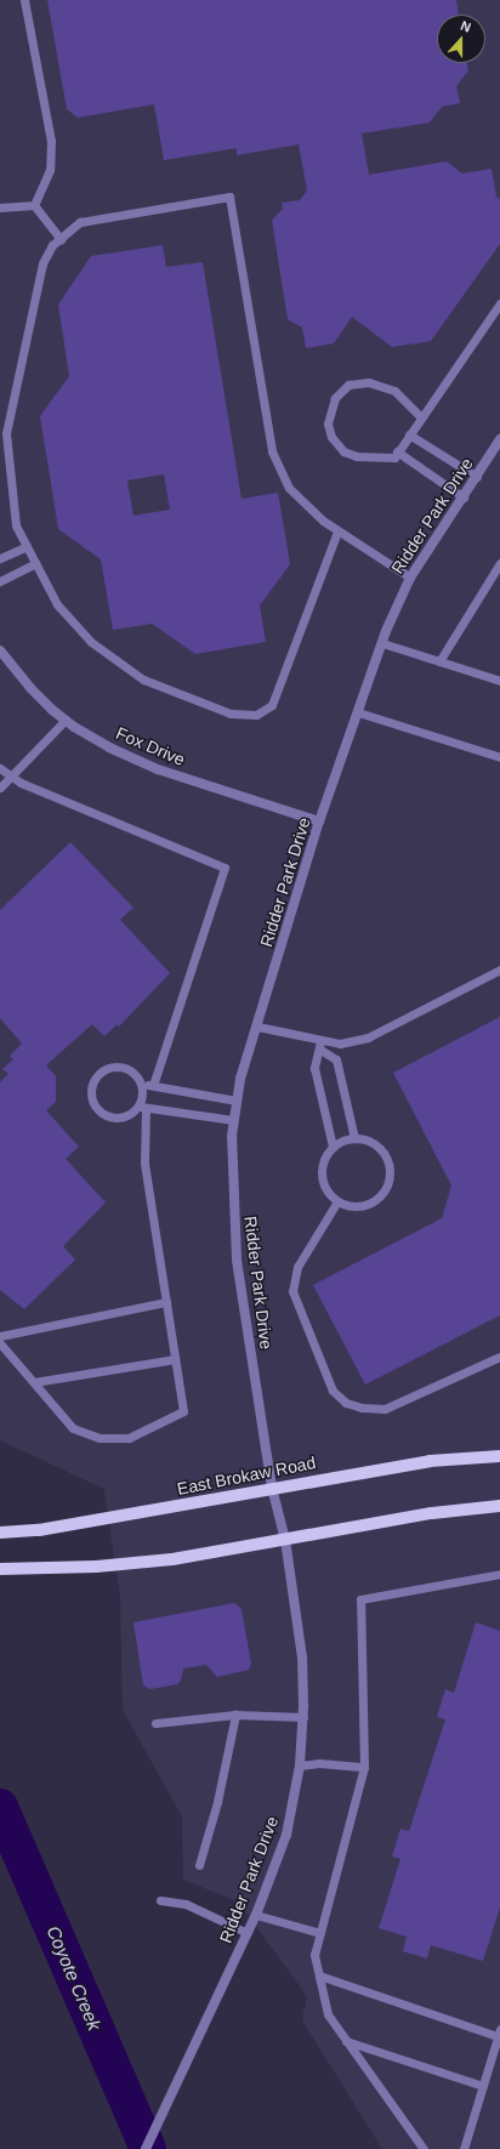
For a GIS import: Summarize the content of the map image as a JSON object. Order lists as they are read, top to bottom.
{
  "streets": {
    "main road": ["East Brokaw Road"],
    "street": ["Ridder Park Drive", "Fox Drive"]
  },
  "crossings": [
    ["Ridder Park Drive", "Fox Drive"],
    ["Ridder Park Drive", "East Brokaw Road"]
  ],
  "water": ["Coyote Creek"],
  "north": "top"
}
